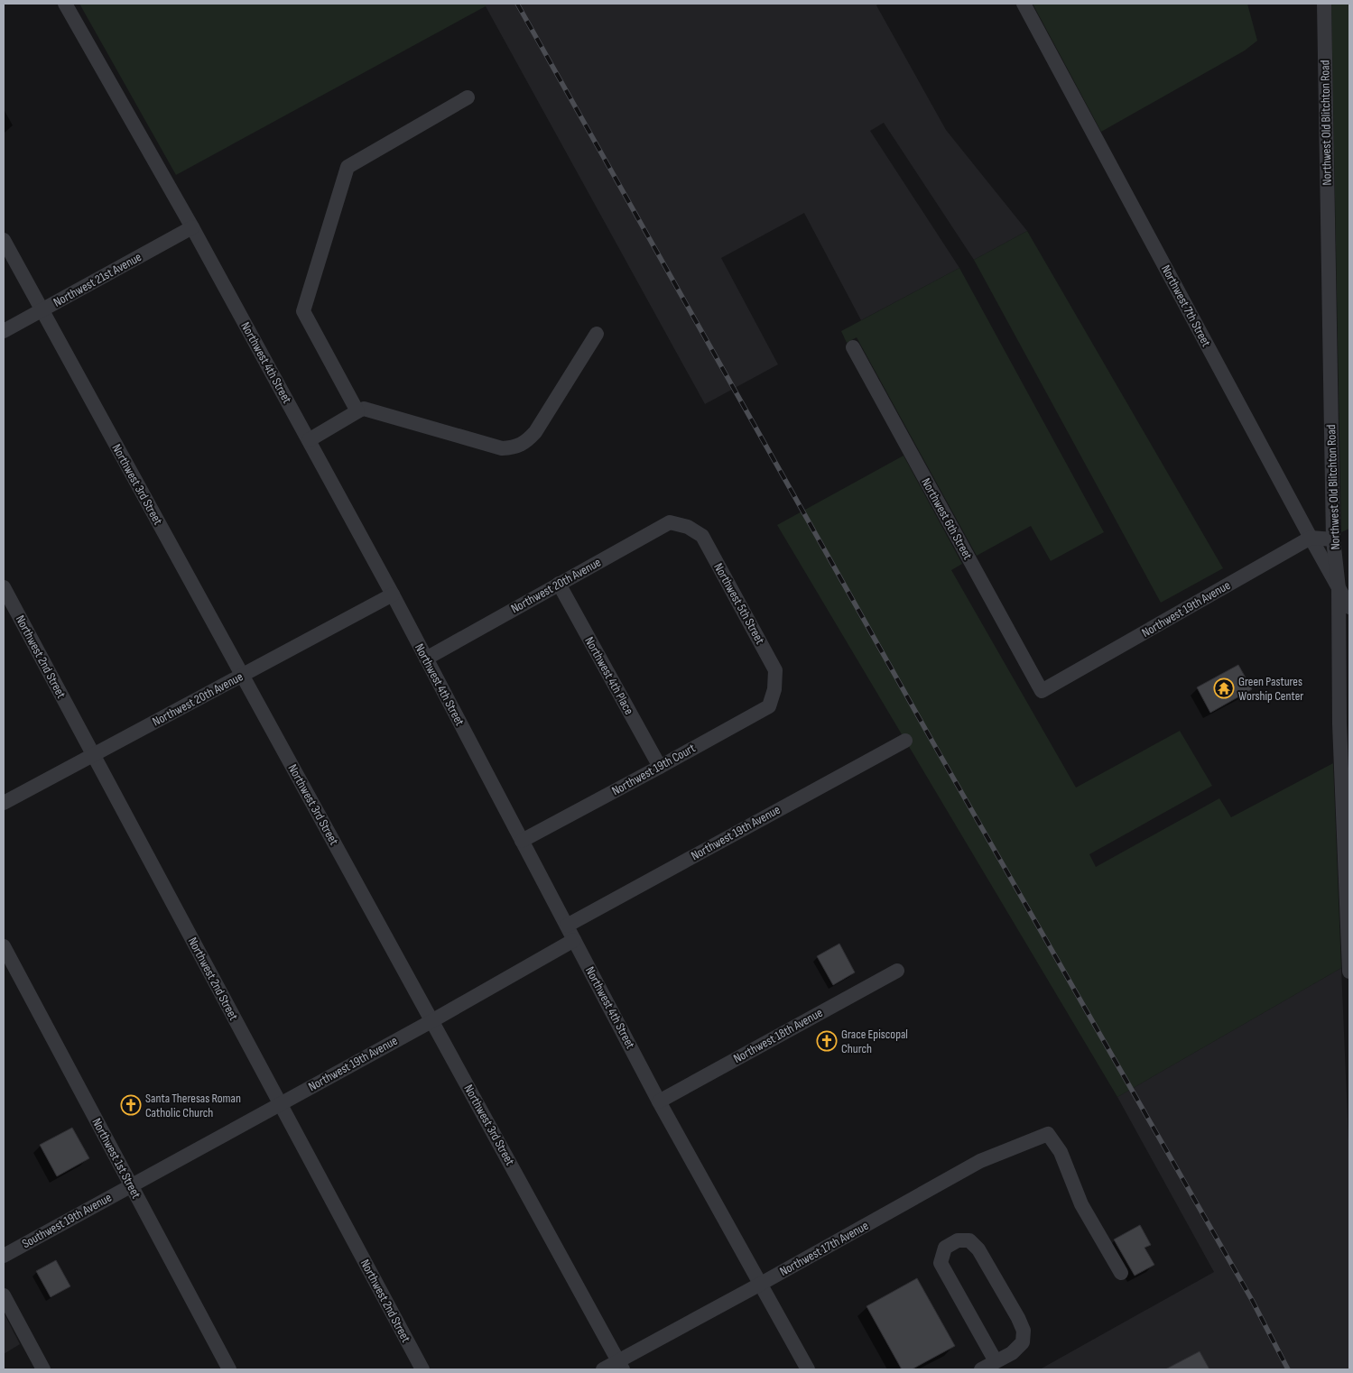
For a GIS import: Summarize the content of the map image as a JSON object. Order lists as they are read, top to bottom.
{
  "streets": {
    "street": [
      "Northwest Old Blitchton Road",
      "Northwest 21st Avenue",
      "Northwest 7th Street",
      "Northwest 4th Street",
      "Northwest 3rd Street",
      "Northwest 6th Street",
      "Northwest 20th Avenue",
      "Northwest 5th Street",
      "Northwest 19th Avenue",
      "Northwest 2nd Street",
      "Northwest 4th Place",
      "Northwest 19th Court",
      "Northwest 18th Avenue",
      "Northwest 1st Street",
      "Southwest 19th Avenue",
      "Northwest 17th Avenue"
    ]
  },
  "crossings": [
    ["Northwest Old Blitchton Road", "Northwest 7th Street"],
    ["Northwest 21st Avenue", "Northwest 4th Street"],
    ["Northwest 21st Avenue", "Northwest 3rd Street"],
    ["Northwest 7th Street", "Northwest 19th Avenue"],
    ["Northwest 4th Street", "Northwest 20th Avenue"],
    ["Northwest 4th Street", "Northwest 19th Avenue"],
    ["Northwest 4th Street", "Northwest 19th Court"],
    ["Northwest 4th Street", "Northwest 18th Avenue"],
    ["Northwest 4th Street", "Northwest 17th Avenue"],
    ["Northwest 3rd Street", "Northwest 20th Avenue"],
    ["Northwest 3rd Street", "Northwest 19th Avenue"],
    ["Northwest 3rd Street", "Northwest 17th Avenue"],
    ["Northwest 6th Street", "Northwest 19th Avenue"],
    ["Northwest 20th Avenue", "Northwest 5th Street"],
    ["Northwest 20th Avenue", "Northwest 2nd Street"],
    ["Northwest 20th Avenue", "Northwest 4th Place"],
    ["Northwest 5th Street", "Northwest 19th Court"],
    ["Northwest 19th Avenue", "Northwest 2nd Street"],
    ["Northwest 19th Avenue", "Northwest 1st Street"],
    ["Northwest 19th Avenue", "Southwest 19th Avenue"],
    ["Northwest 4th Place", "Northwest 19th Court"],
    ["Northwest 1st Street", "Southwest 19th Avenue"]
  ],
  "places": {
    "temple": ["Green Pastures Worship Center"],
    "church": ["Grace Episcopal Church", "Santa Theresas Roman Catholic Church"]
  }
}
